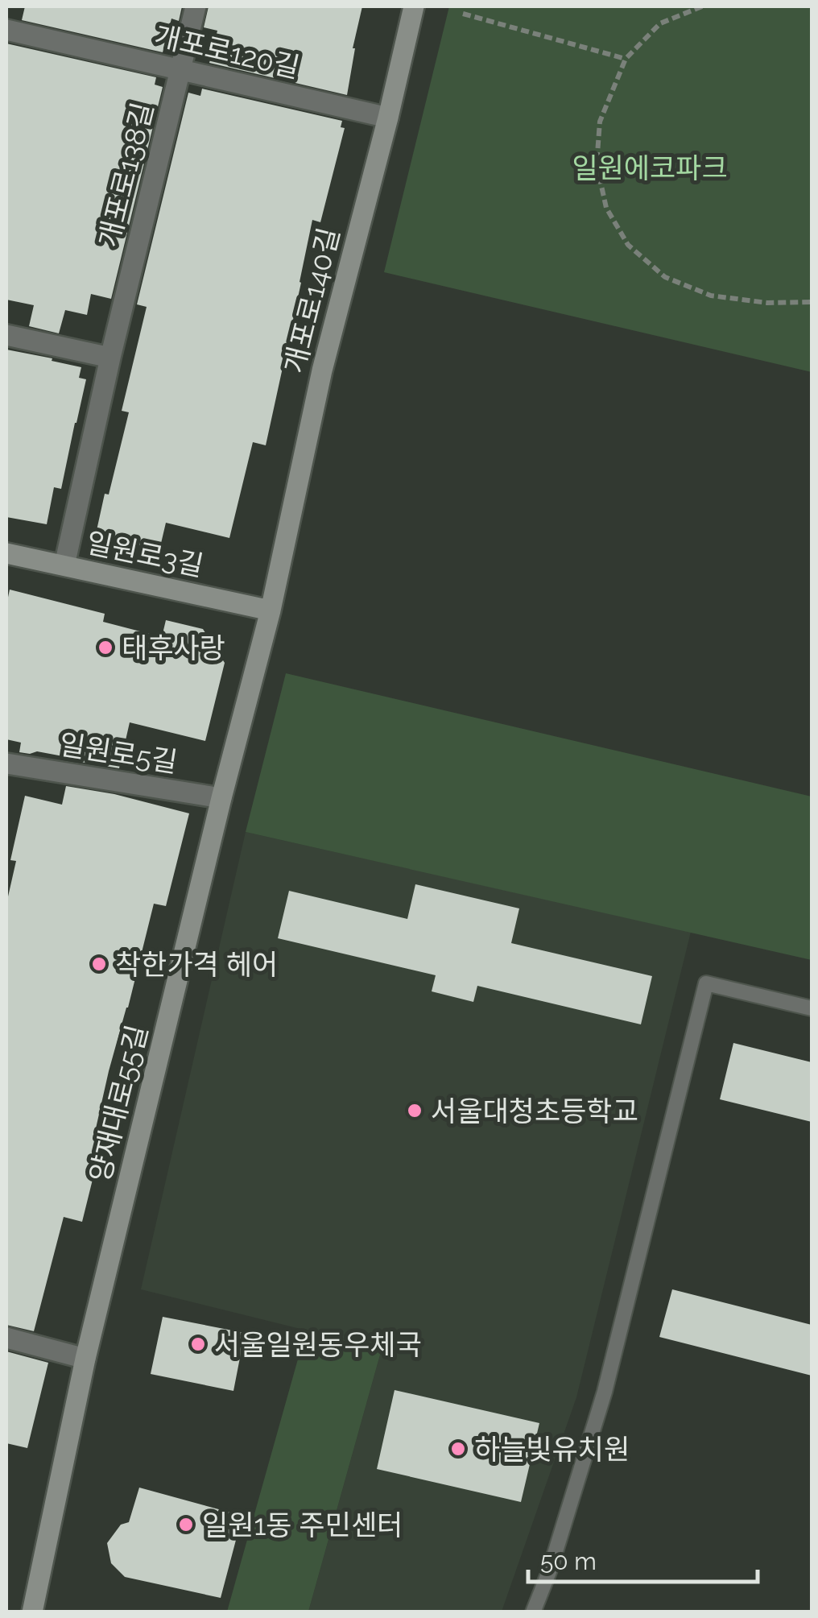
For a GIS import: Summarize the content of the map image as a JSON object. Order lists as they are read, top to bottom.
{
  "streets": {
    "street": [
      "개포로120길",
      "개포로138길",
      "개포로140길",
      "일원로3길",
      "일원로5길",
      "양재대로55길"
    ]
  },
  "crossings": [
    ["개포로120길", "개포로138길"],
    ["개포로120길", "개포로140길"],
    ["개포로138길", "일원로3길"],
    ["개포로140길", "일원로3길"],
    ["개포로140길", "양재대로55길"],
    ["일원로3길", "양재대로55길"],
    ["일원로5길", "양재대로55길"]
  ],
  "parks": ["일원에코파크"],
  "places": [
    "태후사랑",
    "착한가격 헤어",
    "서울대청초등학교",
    "서울일원동우체국",
    "하늘빛유치원",
    "일원1동 주민센터"
  ],
  "scale_bar": "50 m"
}
